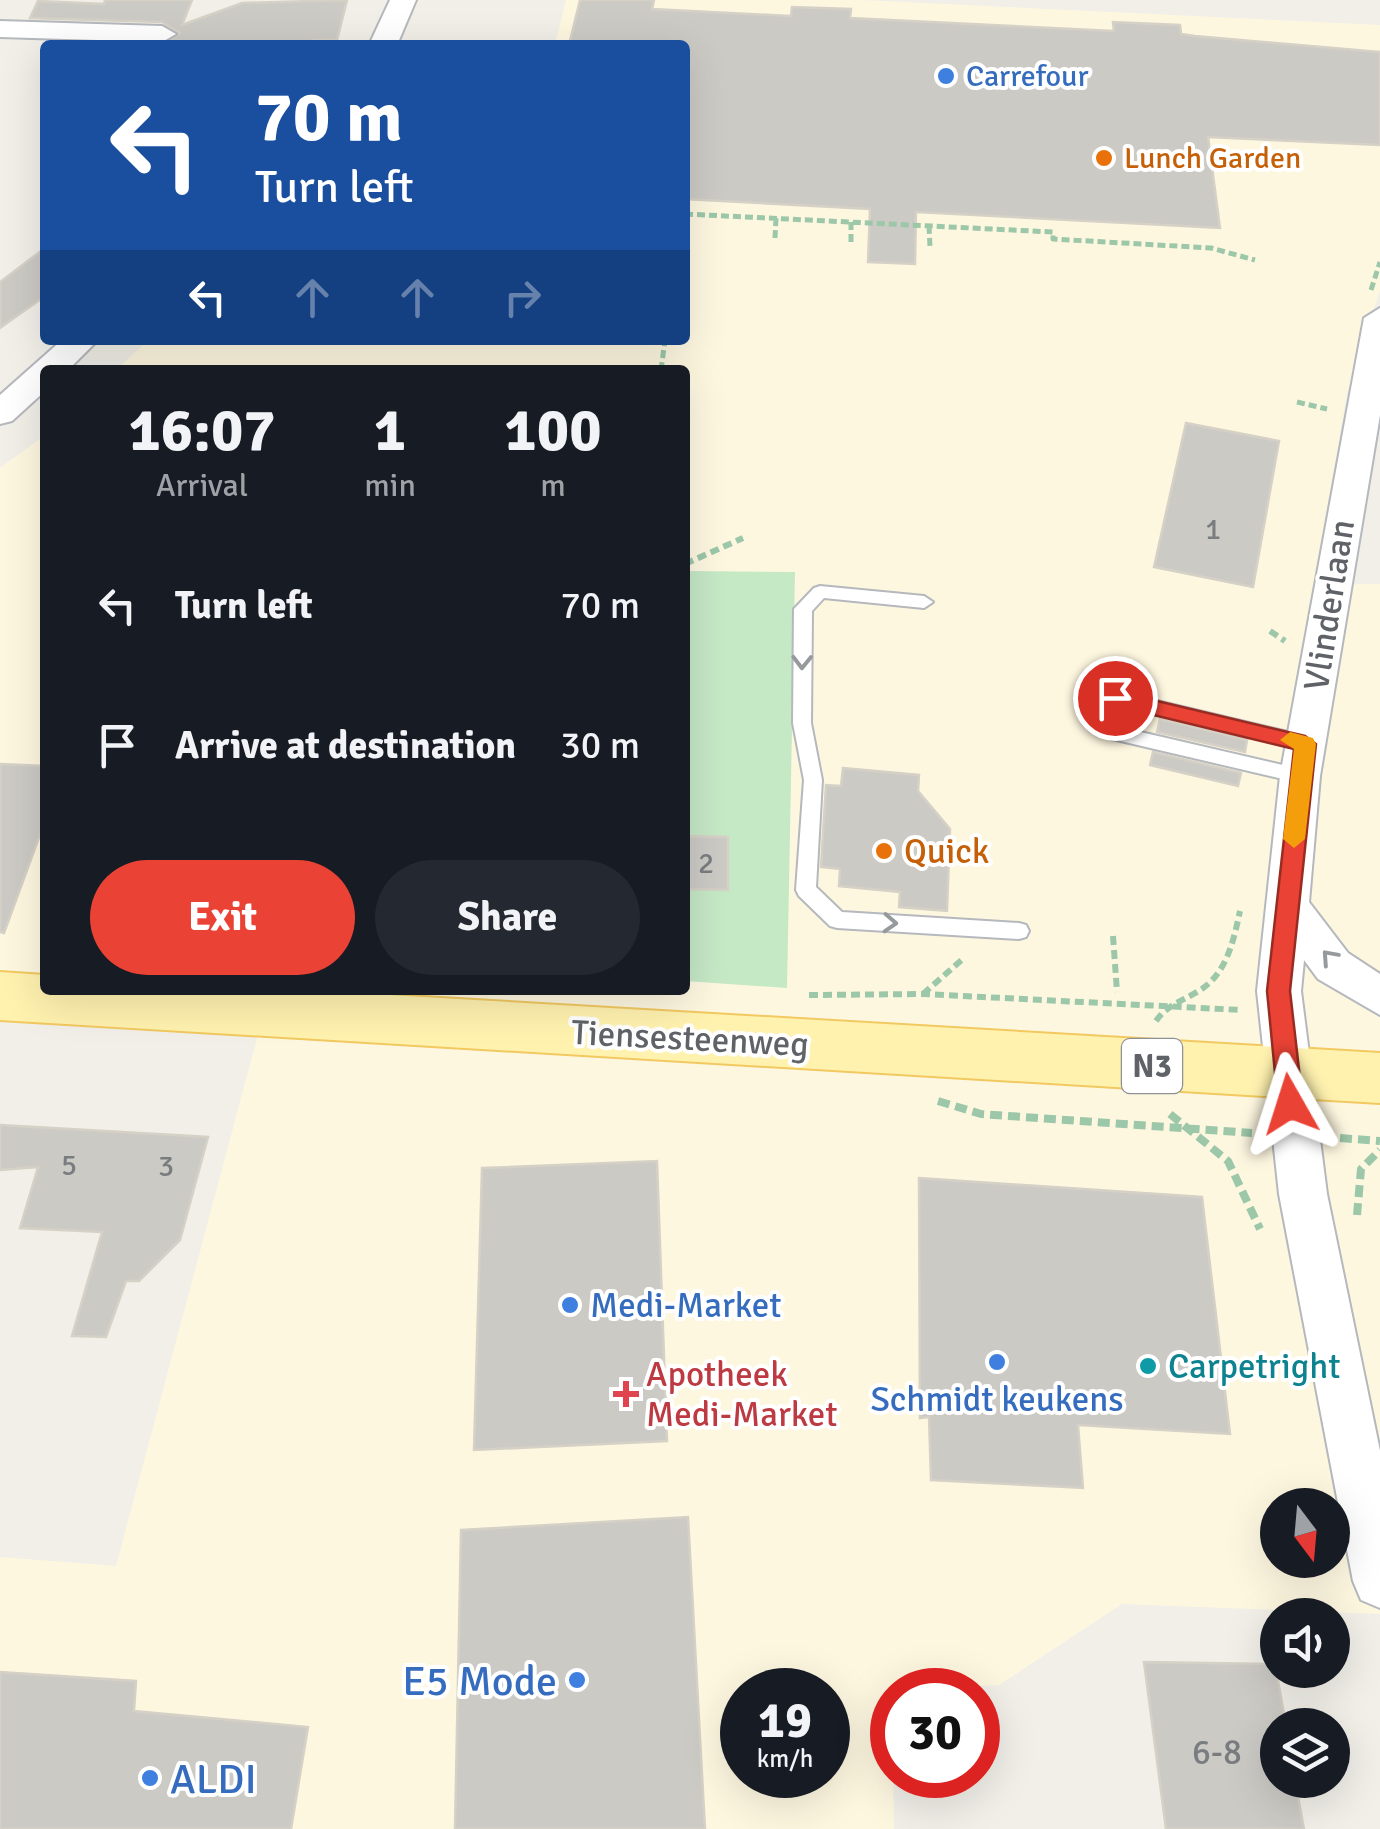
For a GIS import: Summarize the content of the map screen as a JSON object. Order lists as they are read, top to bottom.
{
  "streets": {
    "main road": ["Tiensesteenweg", "N3"],
    "street": ["Vlinderlaan"]
  },
  "crossings": [
    ["Vlinderlaan", "Tiensesteenweg"]
  ],
  "places": {
    "other": [
      "Carrefour",
      "Lunch Garden",
      "Quick",
      "Medi-Market",
      "Schmidt keukens",
      "Carpetright",
      "E5 Mode",
      "ALDI"
    ],
    "health": ["Apotheek Medi-Market"]
  },
  "house_numbers": [
    "1",
    "2",
    "5",
    "3",
    "6-8"
  ],
  "north": "bottom",
  "page": {
    "turn": ["70 m", "Turn left"],
    "eta": [
      "16:07",
      "Arrival",
      "1",
      "min",
      "100",
      "m"
    ],
    "list": [
      {
        "name": "Turn left",
        "value": "70 m"
      },
      {
        "name": "Arrive at destination",
        "value": "30 m"
      }
    ],
    "buttons": ["Exit", "Share"],
    "speed": "19 km/h",
    "limit": "30"
  }
}
